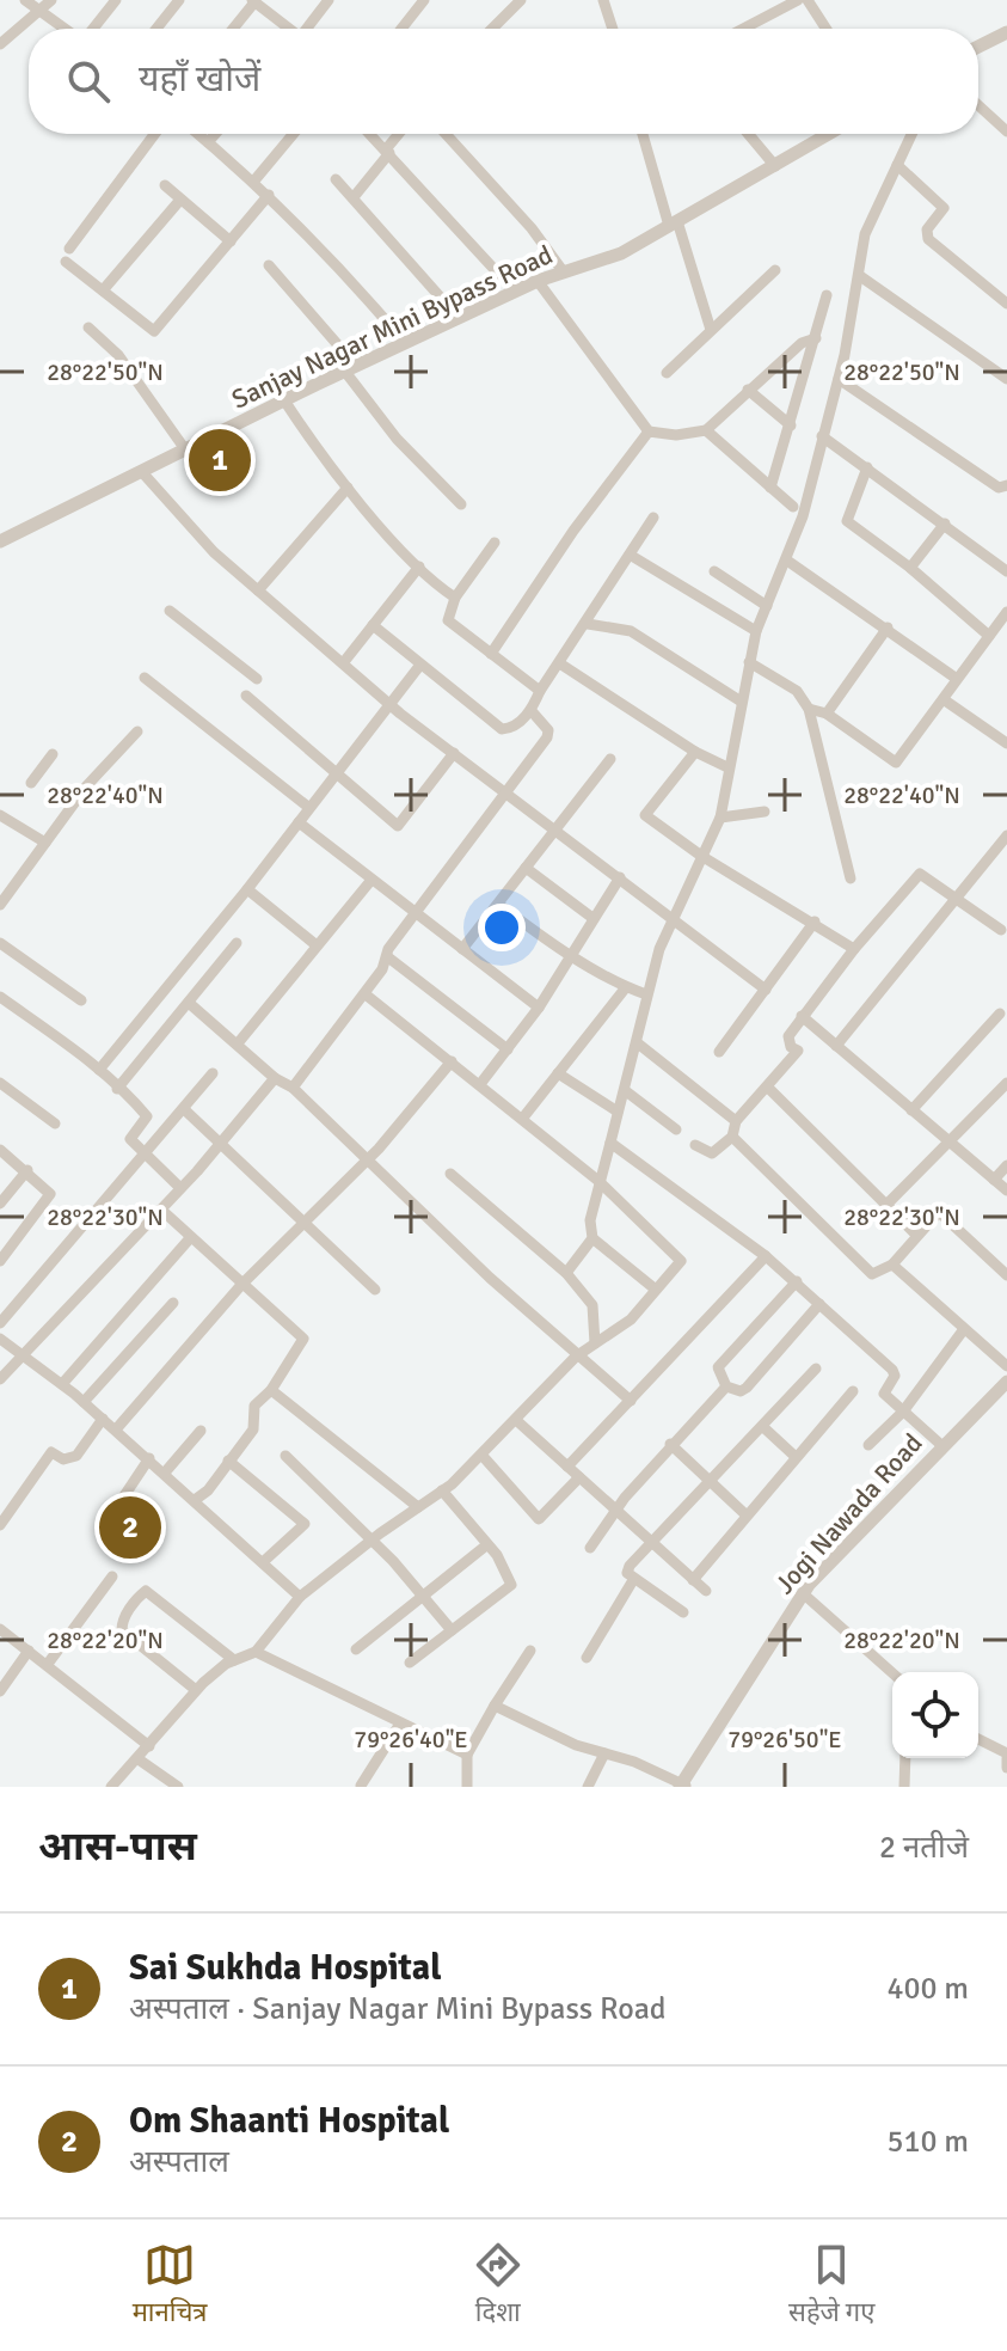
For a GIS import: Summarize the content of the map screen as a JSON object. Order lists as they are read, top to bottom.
{
  "streets": {
    "street": ["Sanjay Nagar Mini Bypass Road", "Jogi Nawada Road"]
  },
  "page": {
    "search": "यहाँ खोजें",
    "pins": ["1", "2"],
    "heading": ["आस-पास", "2 नतीजे"],
    "list": [
      {
        "mark": "1",
        "name": "Sai Sukhda Hospital",
        "note": "अस्पताल · Sanjay Nagar Mini Bypass Road",
        "value": "400 m"
      },
      {
        "mark": "2",
        "name": "Om Shaanti Hospital",
        "note": "अस्पताल",
        "value": "510 m"
      }
    ],
    "nav": ["मानचित्र", "दिशा", "सहेजे गए"]
  },
  "coordinates": [
    "28°22'50\"N",
    "28°22'40\"N",
    "28°22'30\"N",
    "28°22'20\"N",
    "79°26'40\"E",
    "79°26'50\"E"
  ]
}
